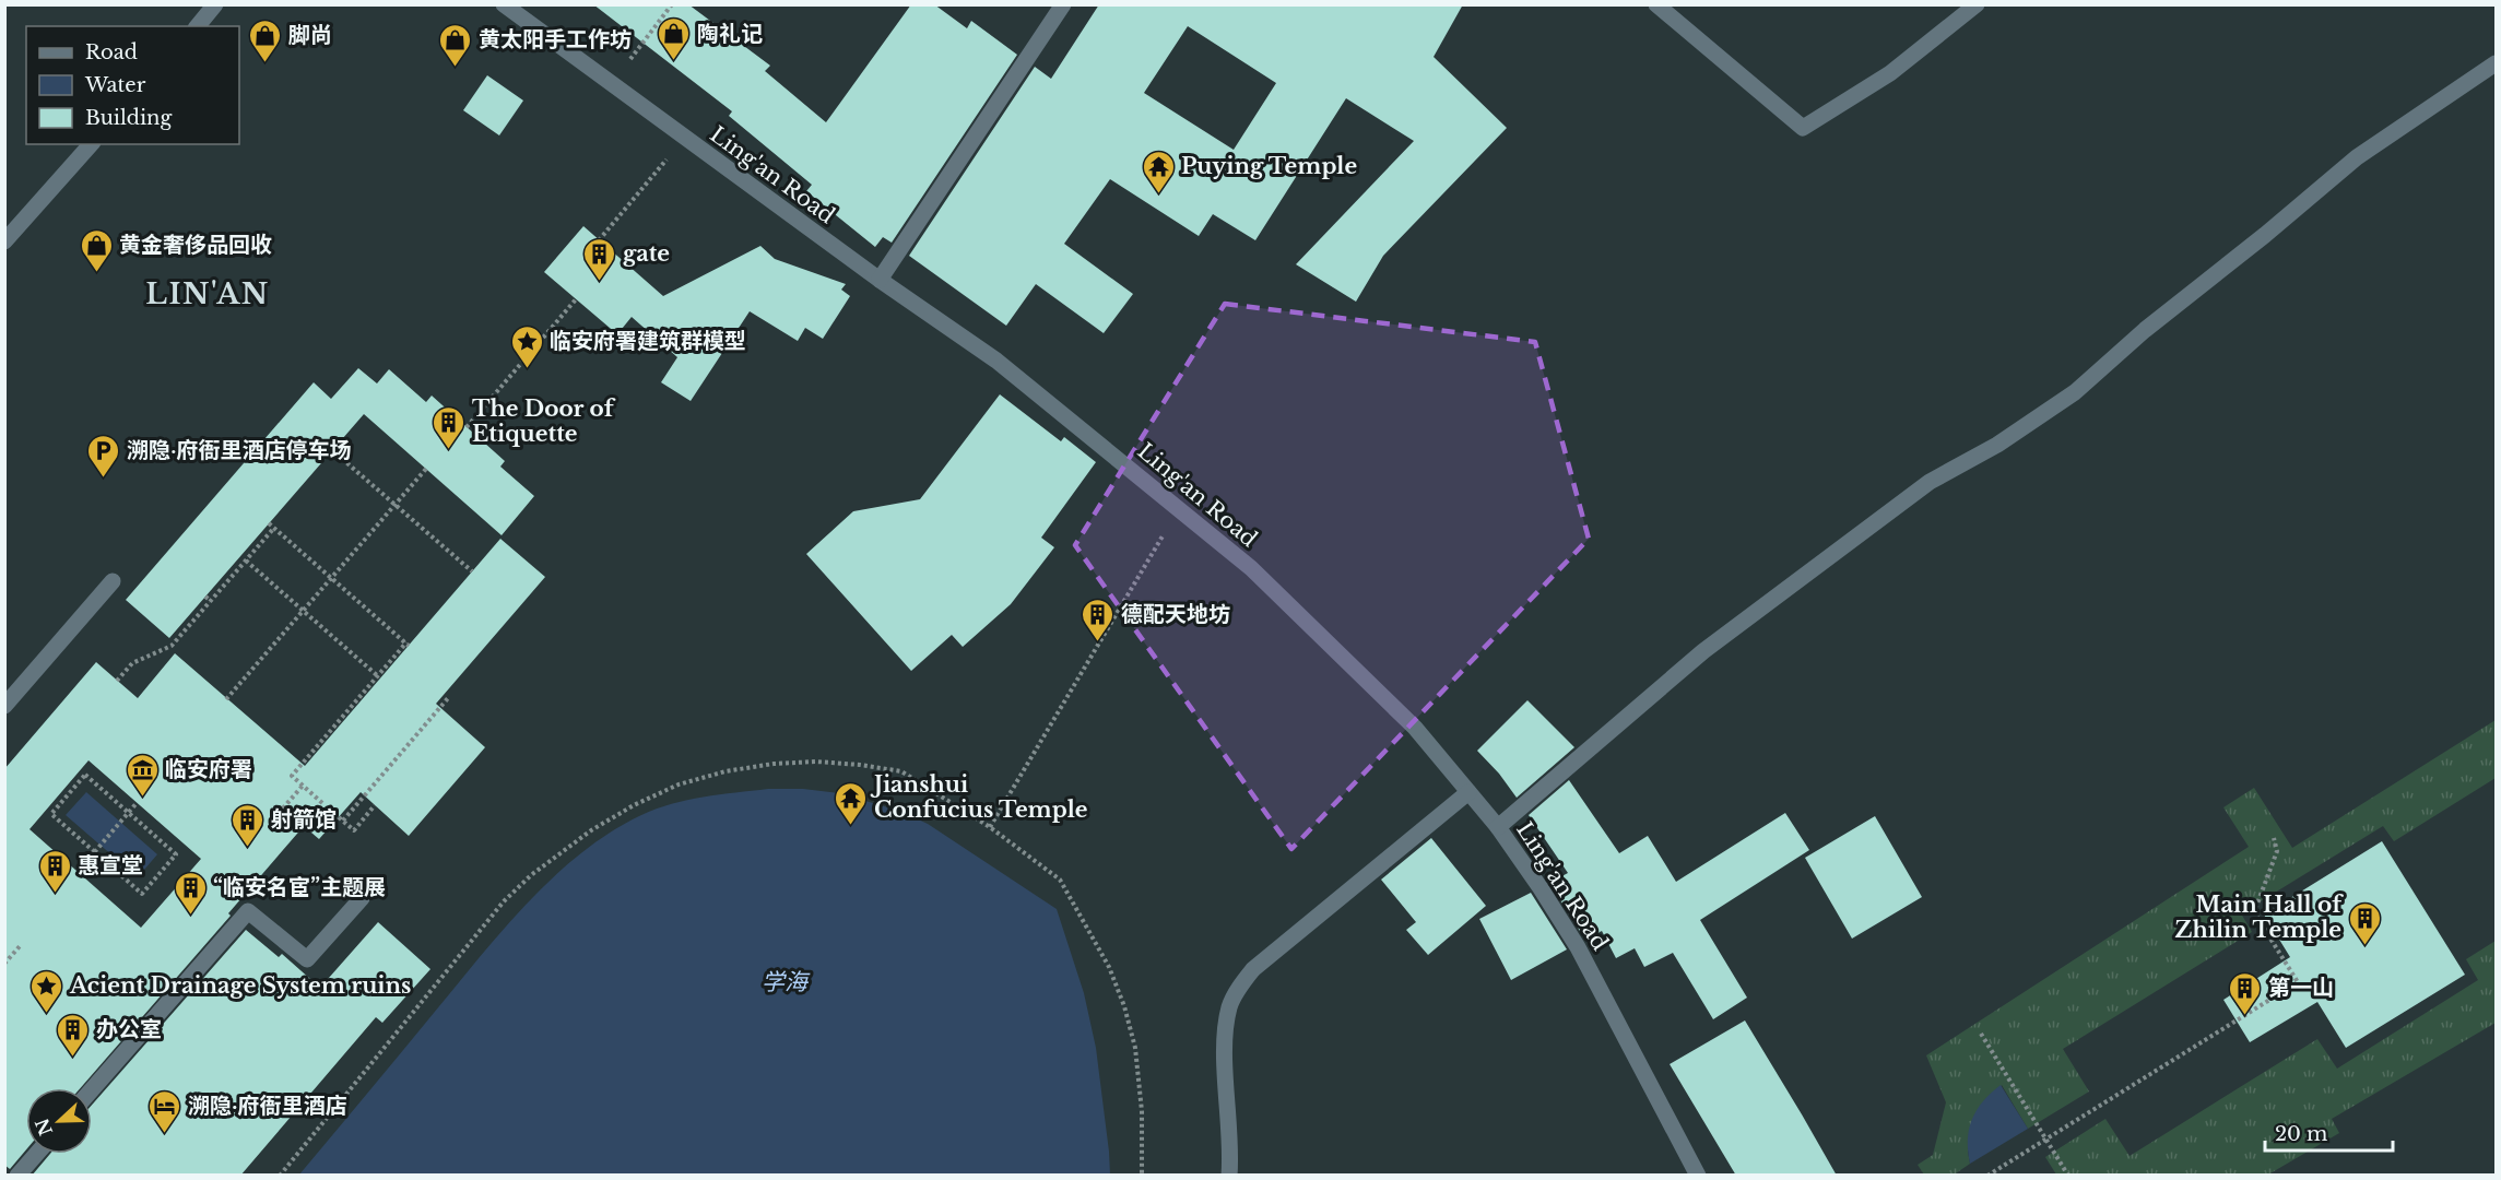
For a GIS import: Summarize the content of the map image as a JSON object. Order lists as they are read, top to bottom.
{
  "streets": {
    "street": ["Ling'an Road"]
  },
  "districts": ["LIN'AN"],
  "water": ["学海"],
  "places": {
    "shop": [
      "陶礼记",
      "脚尚",
      "黄太阳手工作坊",
      "黄金奢侈品回收"
    ],
    "temple": ["Puying Temple", "Jianshui Confucius Temple"],
    "building": [
      "gate",
      "The Door of Etiquette",
      "德配天地坊",
      "射箭馆",
      "惠宣堂",
      "“临安名宦”主题展",
      "Main Hall of Zhilin Temple",
      "第一山",
      "办公室"
    ],
    "place": ["临安府署建筑群模型", "Acient Drainage System ruins"],
    "parking": ["溯隐·府衙里酒店停车场"],
    "museum": ["临安府署"],
    "hotel": ["溯隐·府衙里酒店"]
  },
  "legend": ["Road", "Water", "Building"],
  "scale_bar": "20 m",
  "north": "left"
}
